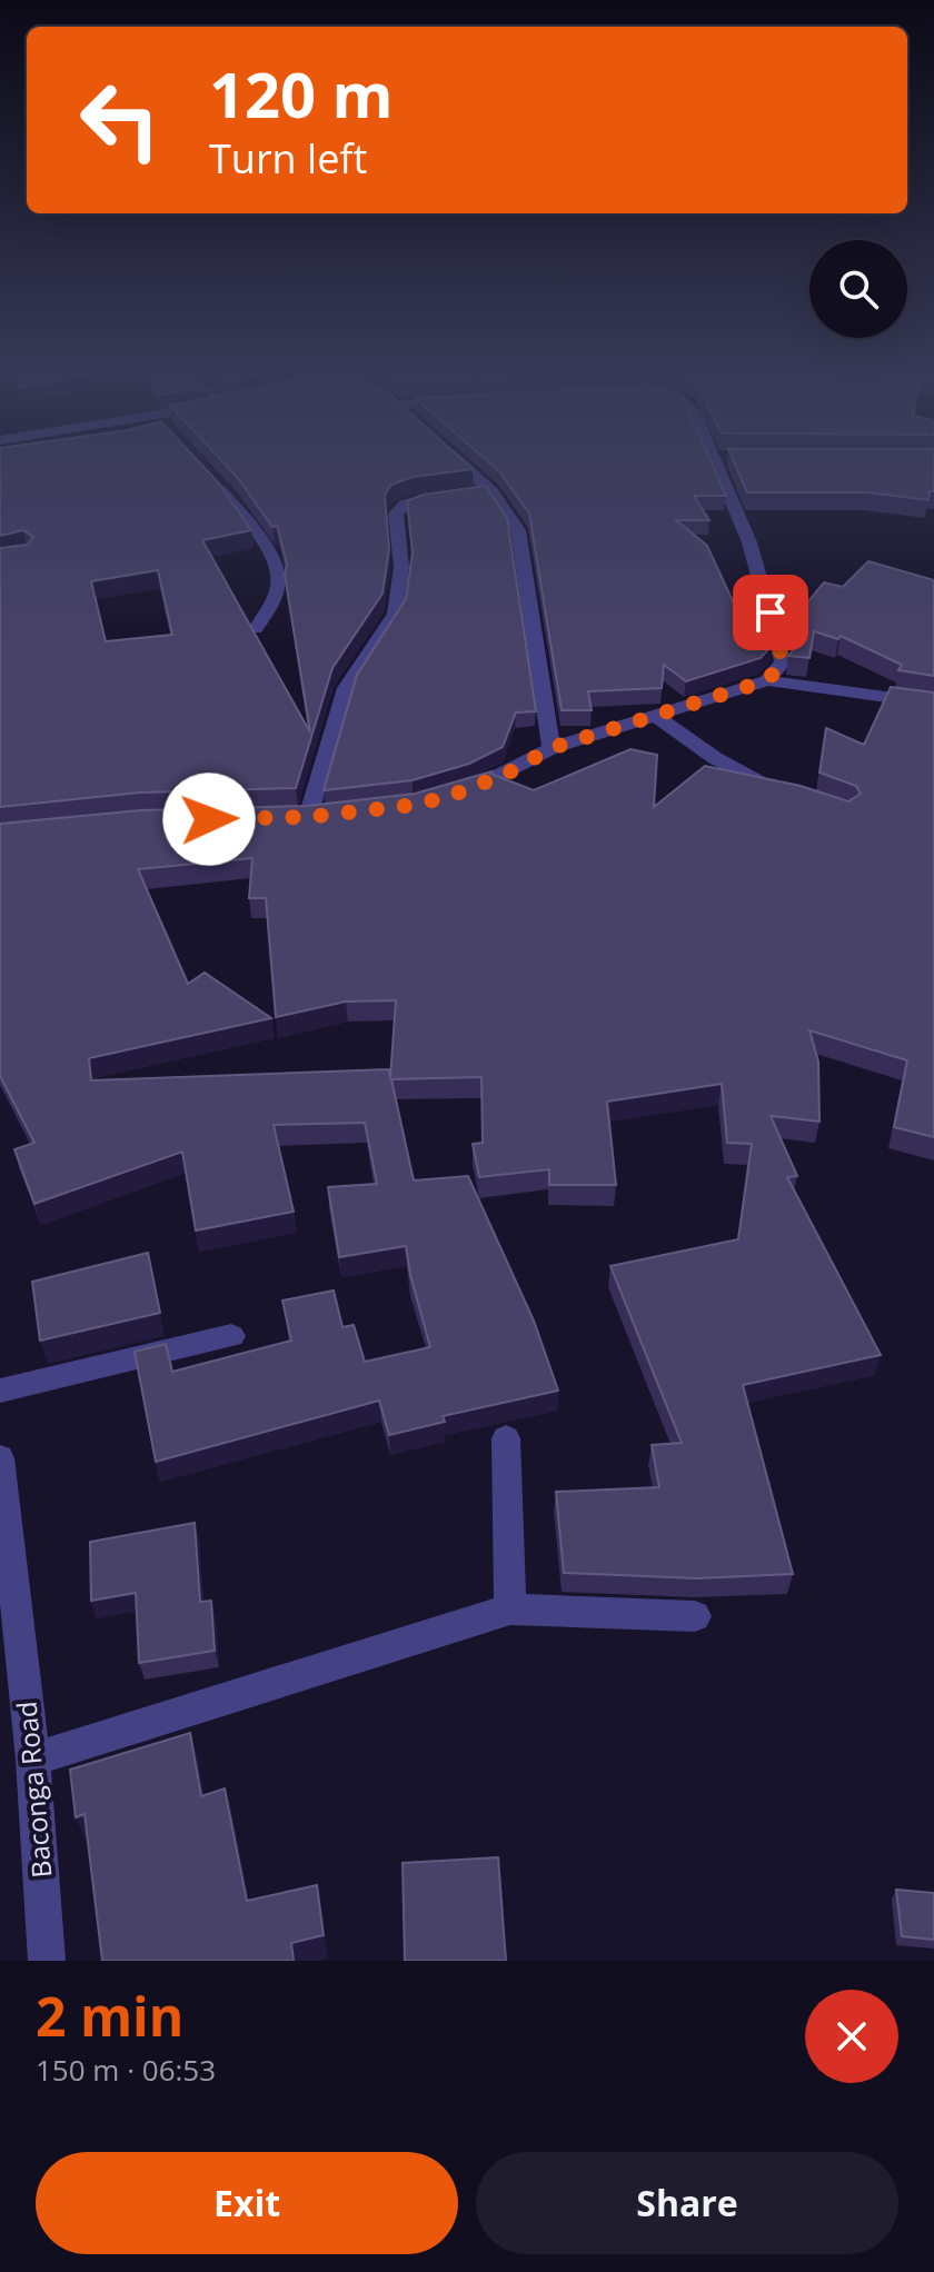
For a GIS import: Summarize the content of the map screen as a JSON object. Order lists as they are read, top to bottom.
{
  "streets": {
    "street": ["Baconga Road"]
  },
  "page": {
    "turn": ["120 m", "Turn left"],
    "heading": ["2 min", "150 m · 06:53"],
    "buttons": ["Exit", "Share"]
  }
}
